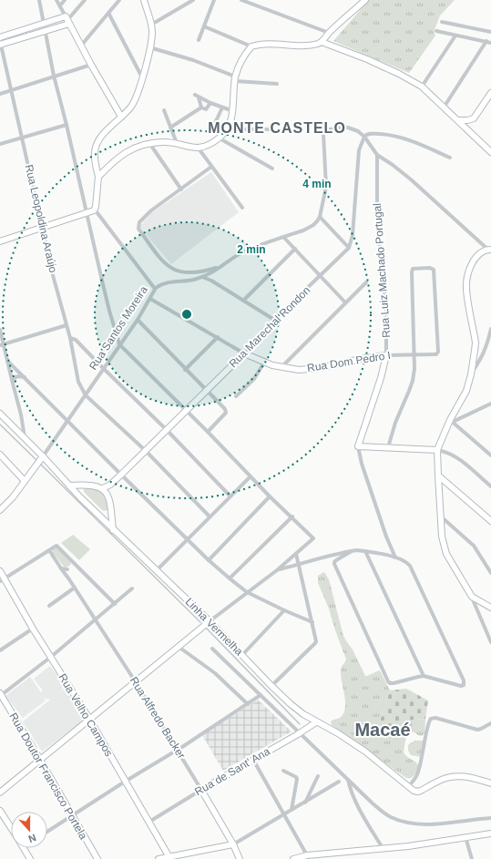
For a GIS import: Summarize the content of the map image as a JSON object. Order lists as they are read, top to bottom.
{
  "streets": {
    "main road": [
      "Rua Luiz Machado Portugal",
      "Rua Marechal Rondon",
      "Rua Dom Pedro I",
      "Linha Vermelha",
      "Rua Velho Campos",
      "Rua Alfredo Backer",
      "Rua de Sant' Ana",
      "Rua Doutor Francisco Portela"
    ],
    "street": ["Rua Leopoldina Araújo", "Rua Santos Moreira"]
  },
  "crossings": [
    ["Rua Leopoldina Araújo", "Rua Santos Moreira"],
    ["Rua Luiz Machado Portugal", "Rua Dom Pedro I"],
    ["Rua Marechal Rondon", "Rua Dom Pedro I"],
    ["Rua Santos Moreira", "Linha Vermelha"],
    ["Linha Vermelha", "Rua de Sant' Ana"],
    ["Rua Velho Campos", "Rua de Sant' Ana"],
    ["Rua Alfredo Backer", "Rua de Sant' Ana"]
  ],
  "districts": ["MONTE CASTELO", "Macaé"],
  "north": "bottom",
  "rings": ["4 min", "2 min"]
}
